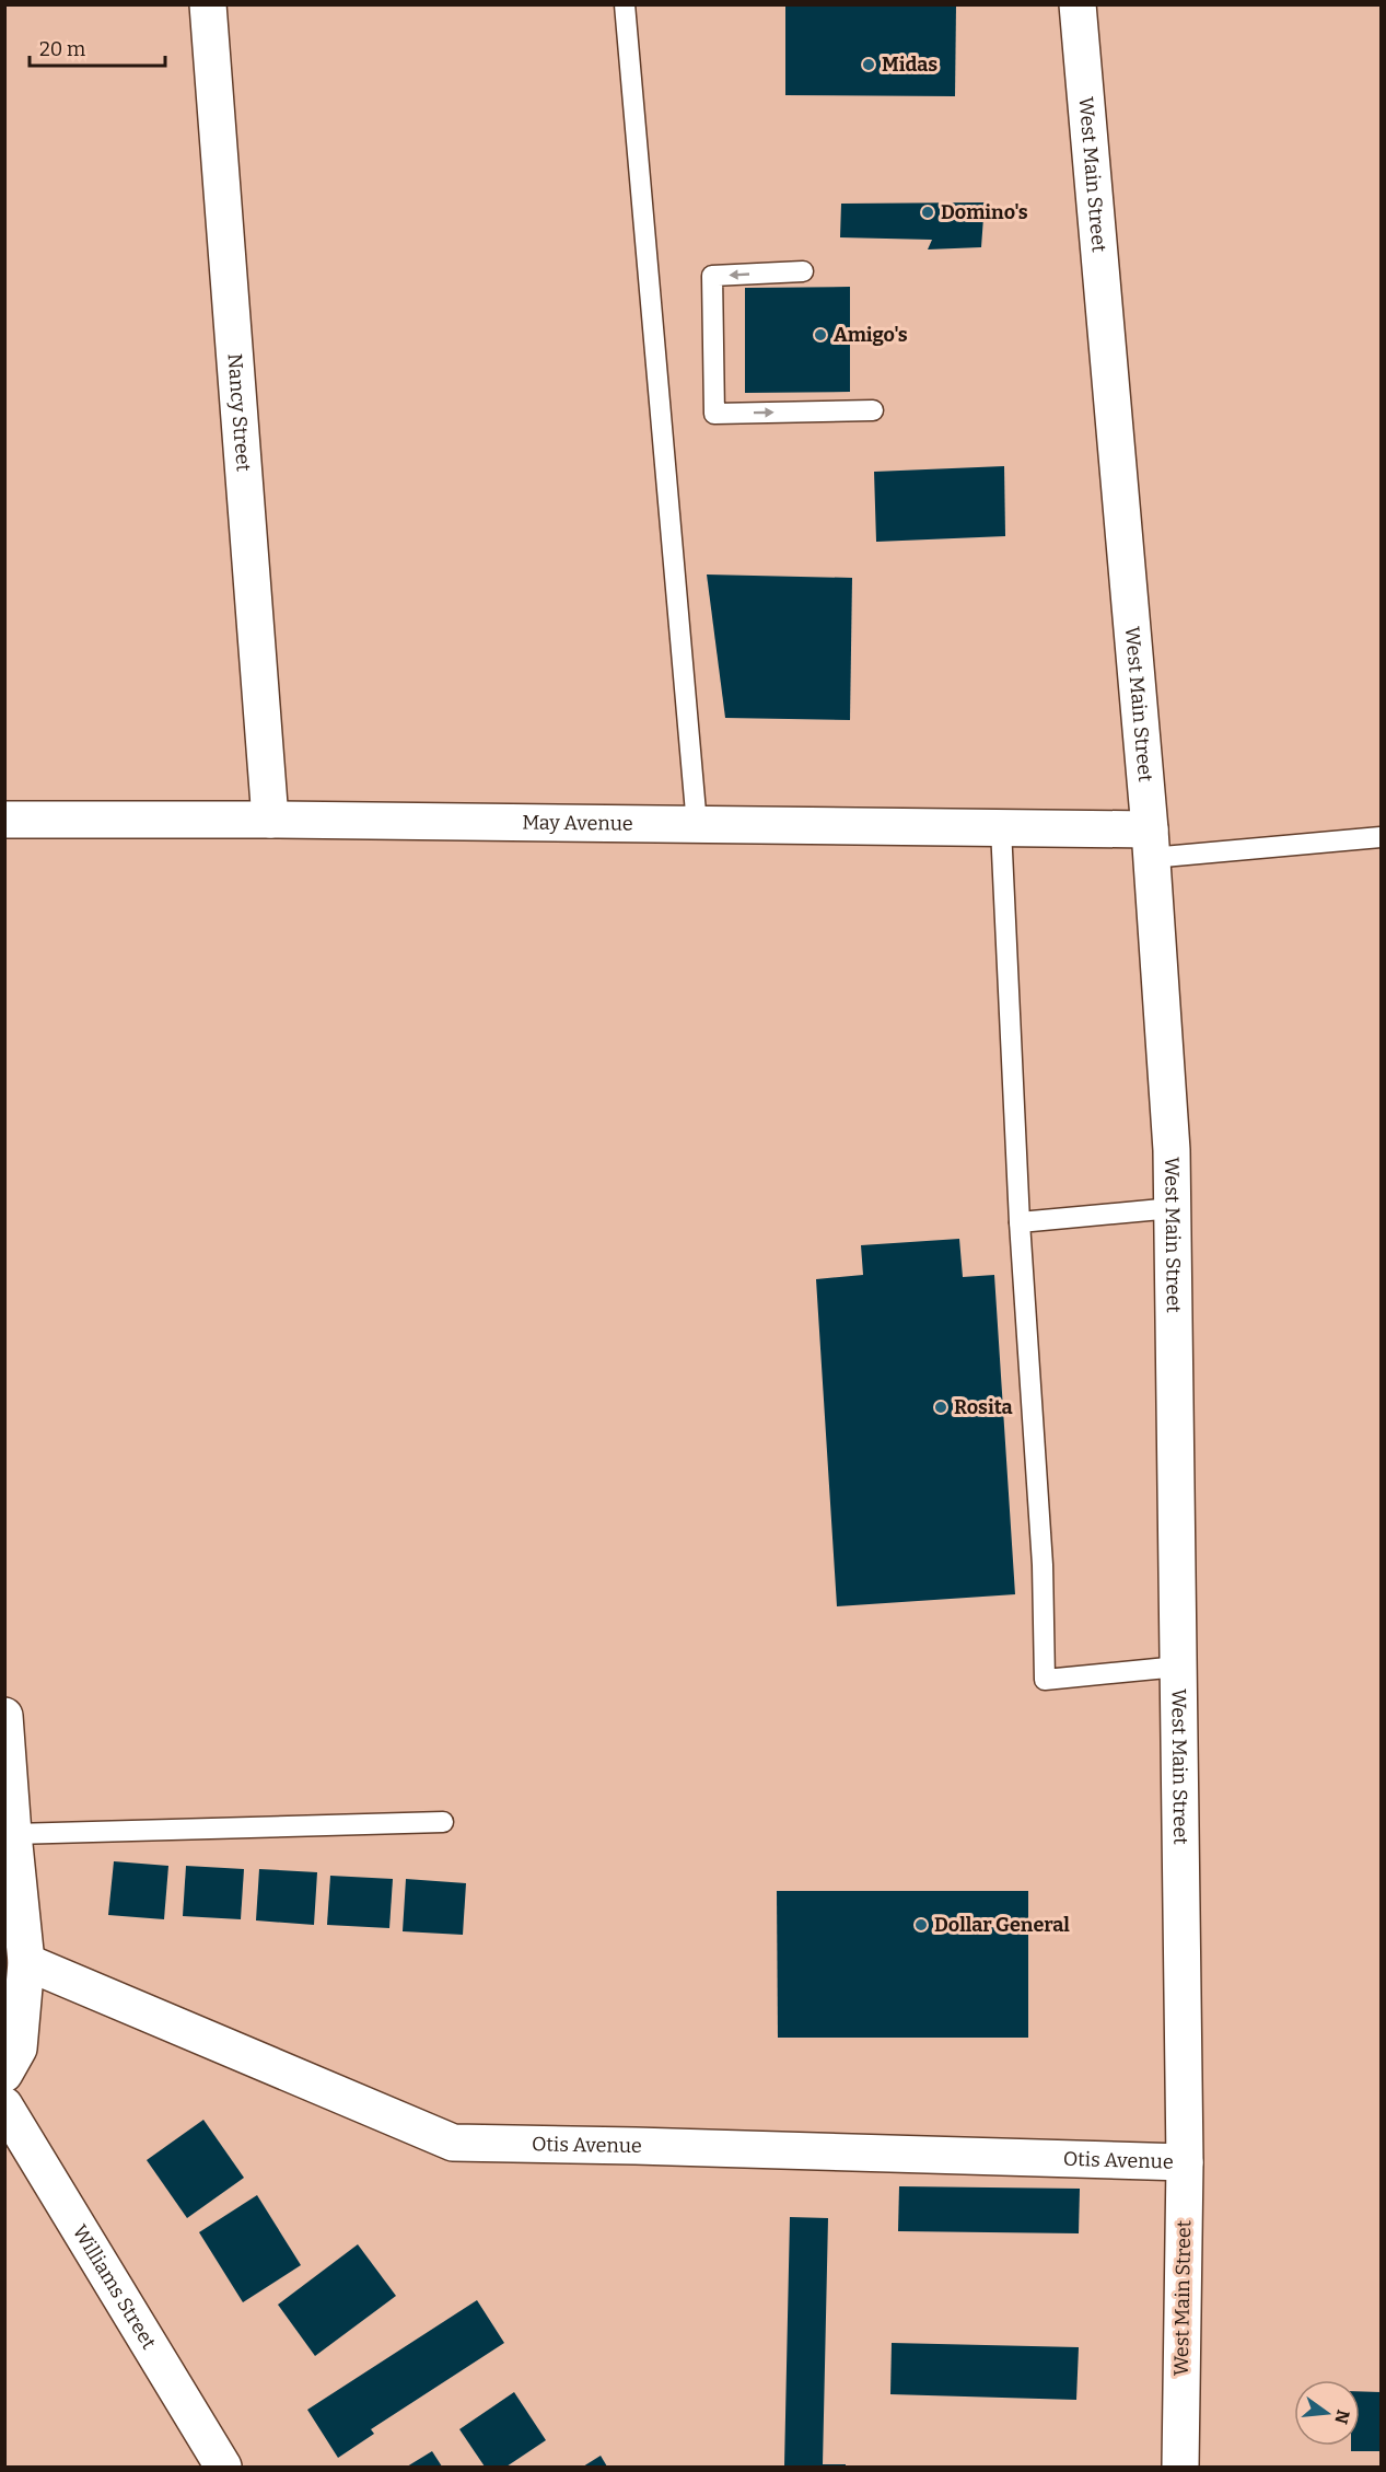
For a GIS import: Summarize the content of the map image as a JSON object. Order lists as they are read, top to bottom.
{
  "streets": {
    "street": [
      "West Main Street",
      "Nancy Street",
      "May Avenue",
      "Otis Avenue",
      "Williams Street"
    ]
  },
  "crossings": [
    ["West Main Street", "May Avenue"],
    ["West Main Street", "Otis Avenue"],
    ["Nancy Street", "May Avenue"]
  ],
  "places": [
    "Midas",
    "Domino's",
    "Amigo's",
    "Rosita",
    "Dollar General"
  ],
  "scale_bar": "20 m",
  "north": "right"
}
